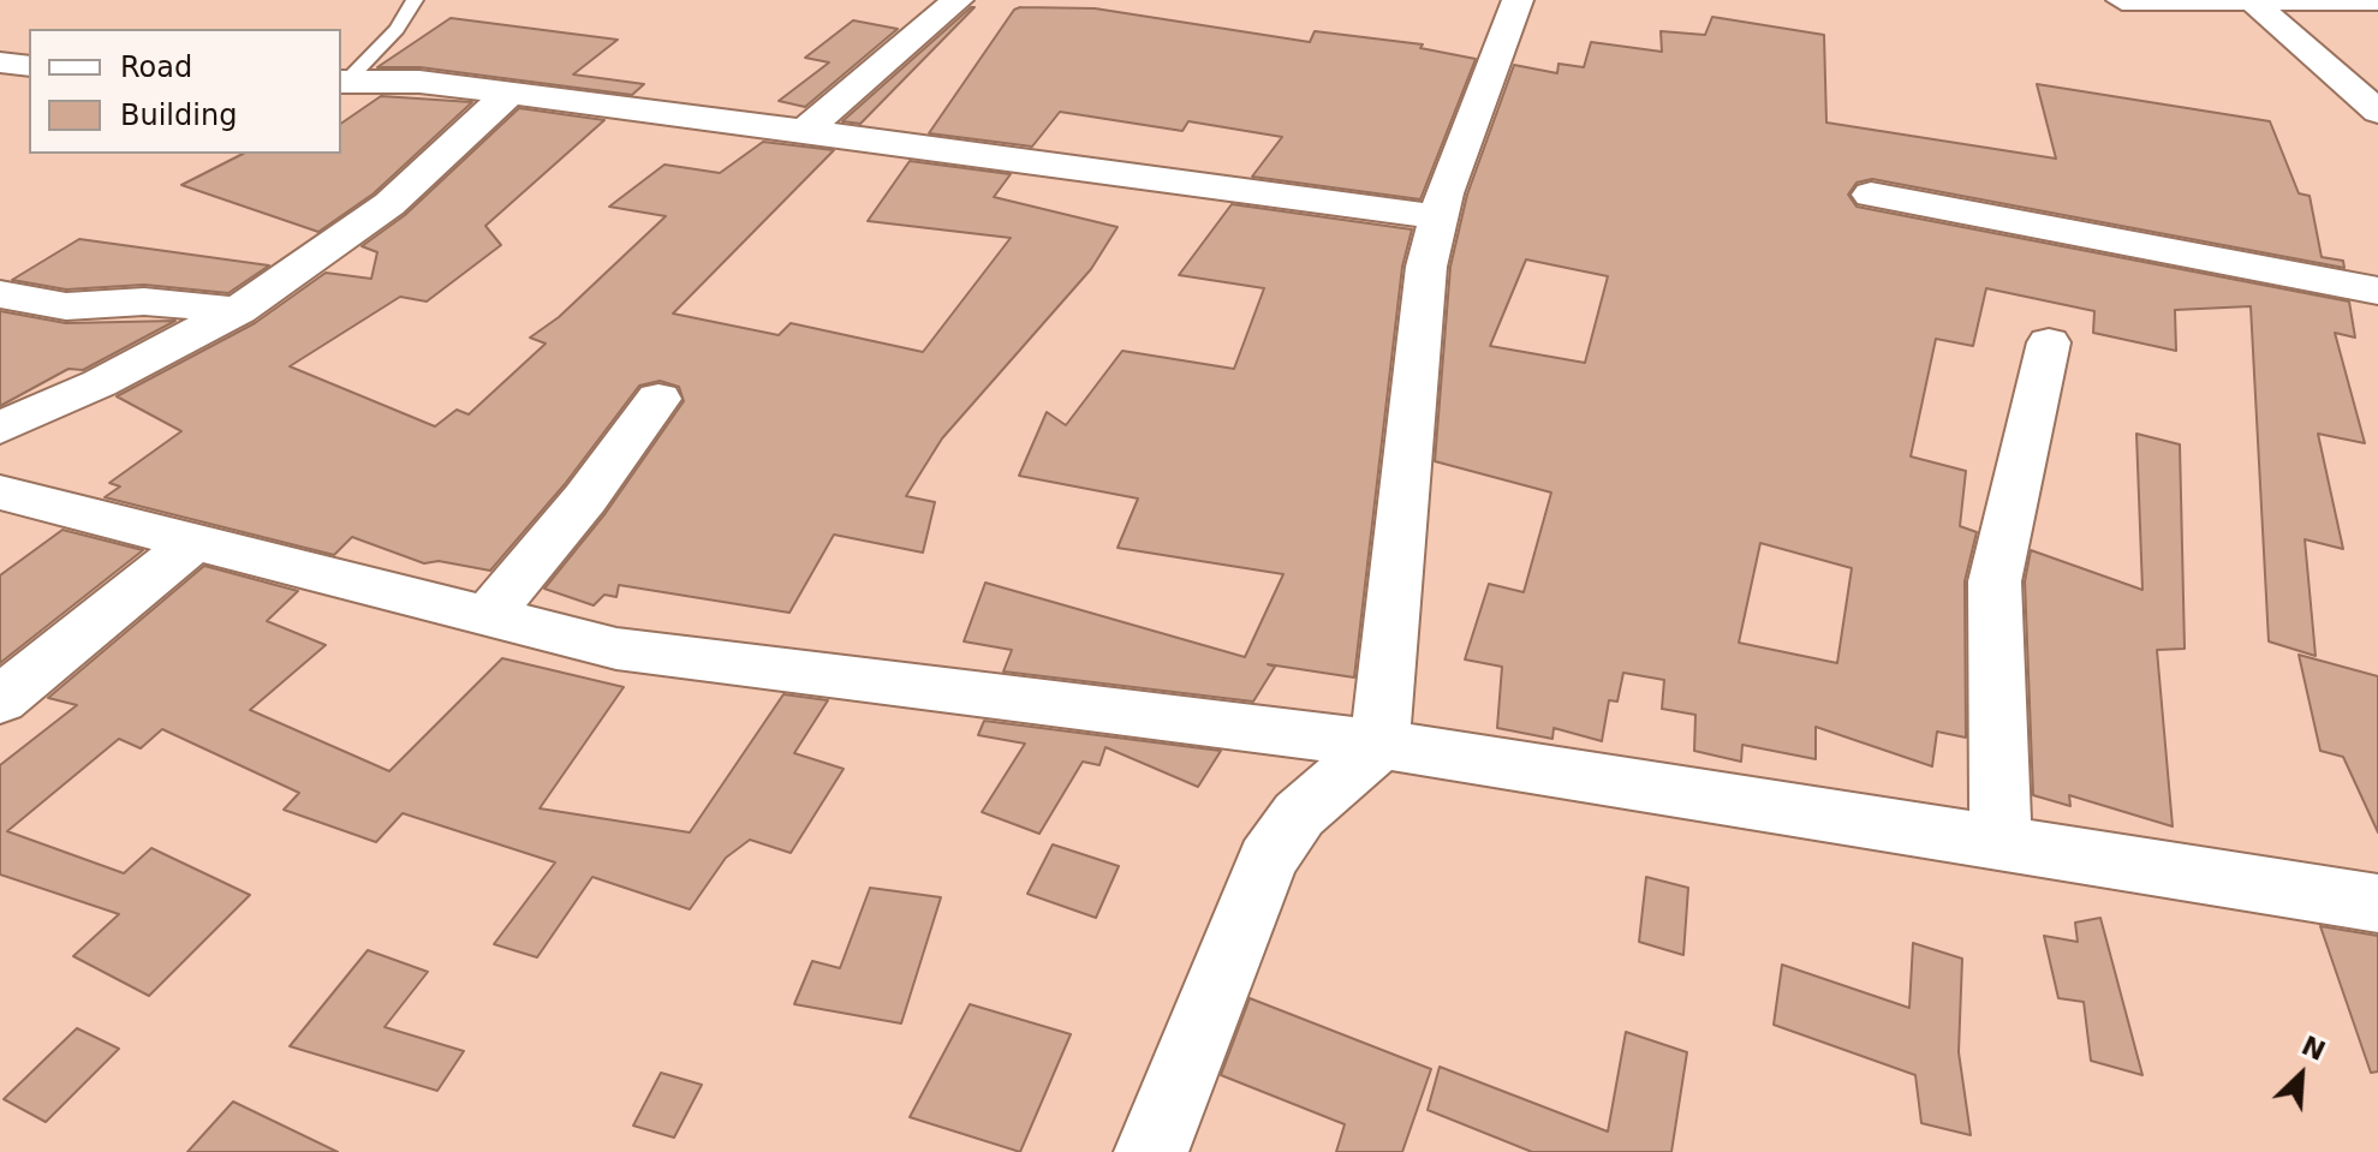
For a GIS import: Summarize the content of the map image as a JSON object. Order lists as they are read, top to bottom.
{
  "legend": ["Road", "Building"],
  "north": "top right"
}
